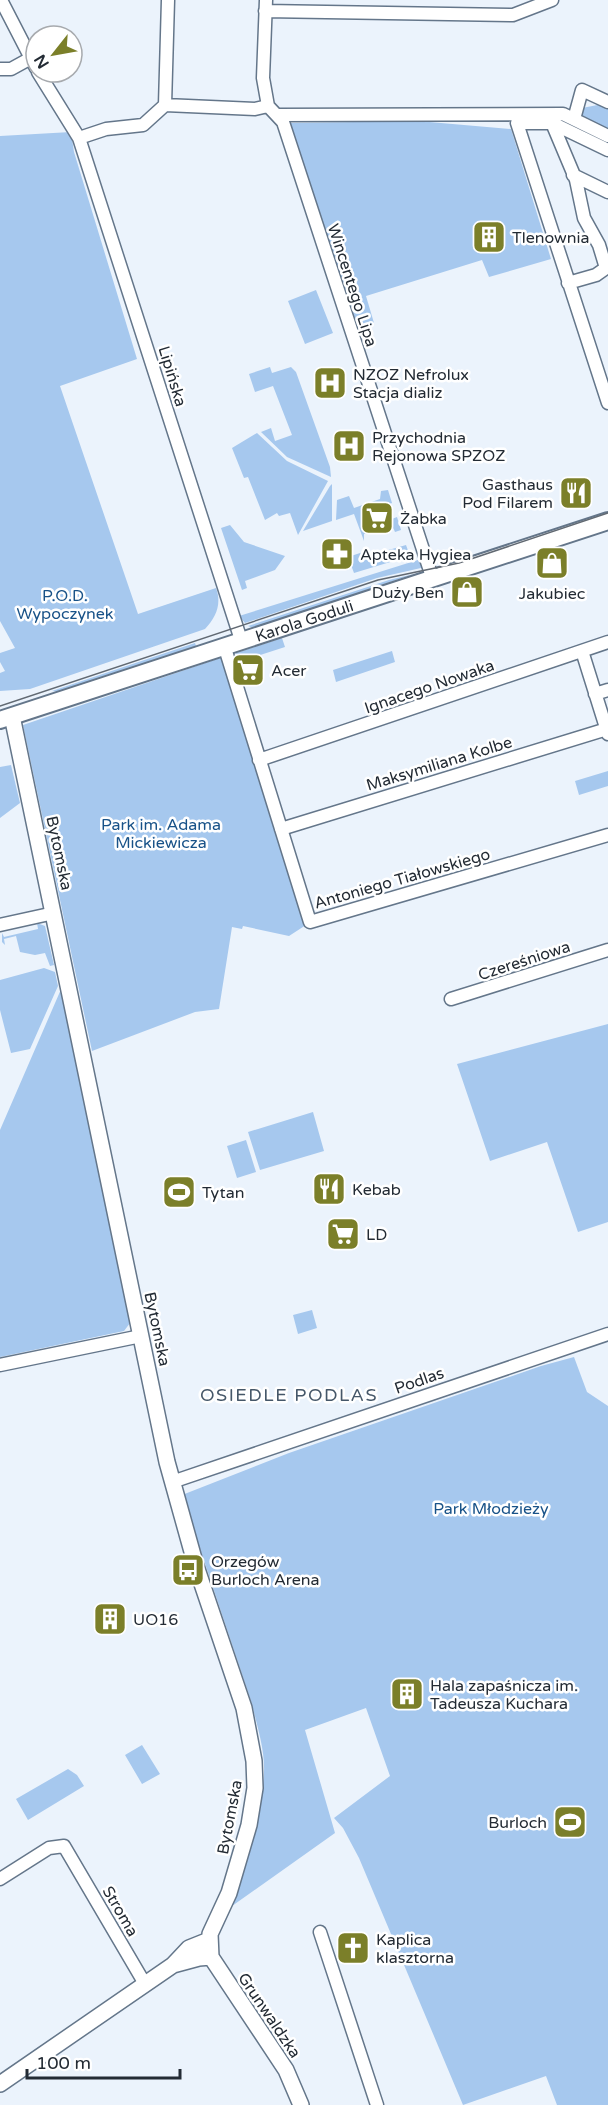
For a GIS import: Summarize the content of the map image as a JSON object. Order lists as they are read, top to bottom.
{
  "streets": {
    "main road": ["Karola Goduli"],
    "street": [
      "Wincentego Lipa",
      "Lipińska",
      "Ignacego Nowaka",
      "Maksymiliana Kolbe",
      "Bytomska",
      "Antoniego Tiałowskiego",
      "Czereśniowa",
      "Podlas",
      "Stroma",
      "Grunwaldzka"
    ]
  },
  "crossings": [
    ["Wincentego Lipa", "Karola Goduli"],
    ["Lipińska", "Karola Goduli"],
    ["Karola Goduli", "Bytomska"],
    ["Karola Goduli", "Antoniego Tiałowskiego"],
    ["Ignacego Nowaka", "Antoniego Tiałowskiego"],
    ["Maksymiliana Kolbe", "Antoniego Tiałowskiego"],
    ["Bytomska", "Podlas"],
    ["Bytomska", "Grunwaldzka"]
  ],
  "districts": ["OSIEDLE PODLAS"],
  "parks": ["P.O.D. Wypoczynek", "Park im. Adama Mickiewicza", "Park Młodzieży"],
  "places": {
    "building": ["Tlenownia", "UO16", "Hala zapaśnicza im. Tadeusza Kuchara"],
    "hospital": ["NZOZ Nefrolux Stacja dializ", "Przychodnia Rejonowa SPZOZ"],
    "restaurant": ["Gasthaus Pod Filarem", "Kebab"],
    "supermarket": ["Żabka", "Acer", "LD"],
    "pharmacy": ["Apteka Hygiea"],
    "shop": ["Jakubiec", "Duży Ben"],
    "sports": ["Tytan", "Burloch"],
    "bus stop": ["Orzegów Burloch Arena"],
    "church": ["Kaplica klasztorna"]
  },
  "scale_bar": "100 m",
  "north": "bottom left"
}
